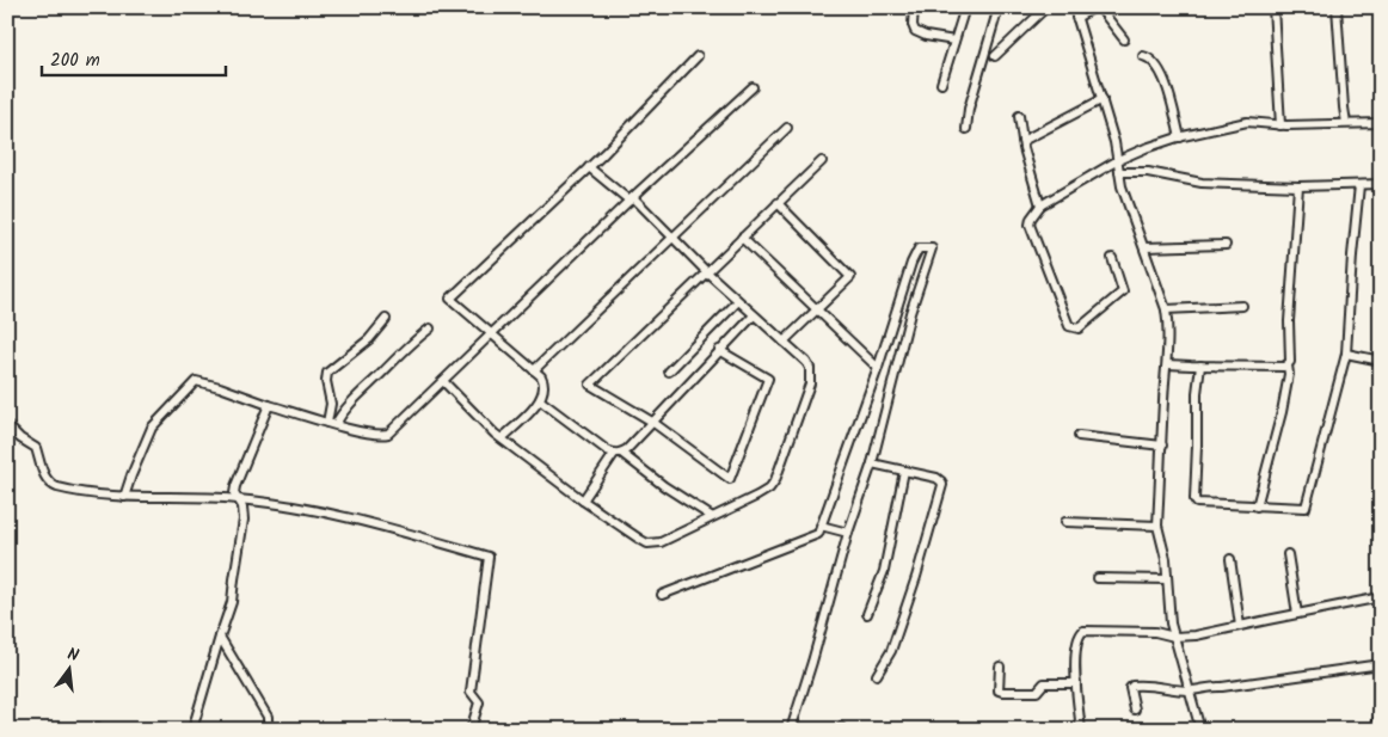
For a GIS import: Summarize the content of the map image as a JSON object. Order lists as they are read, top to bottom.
{
  "scale_bar": "200 m",
  "north": "top"
}
